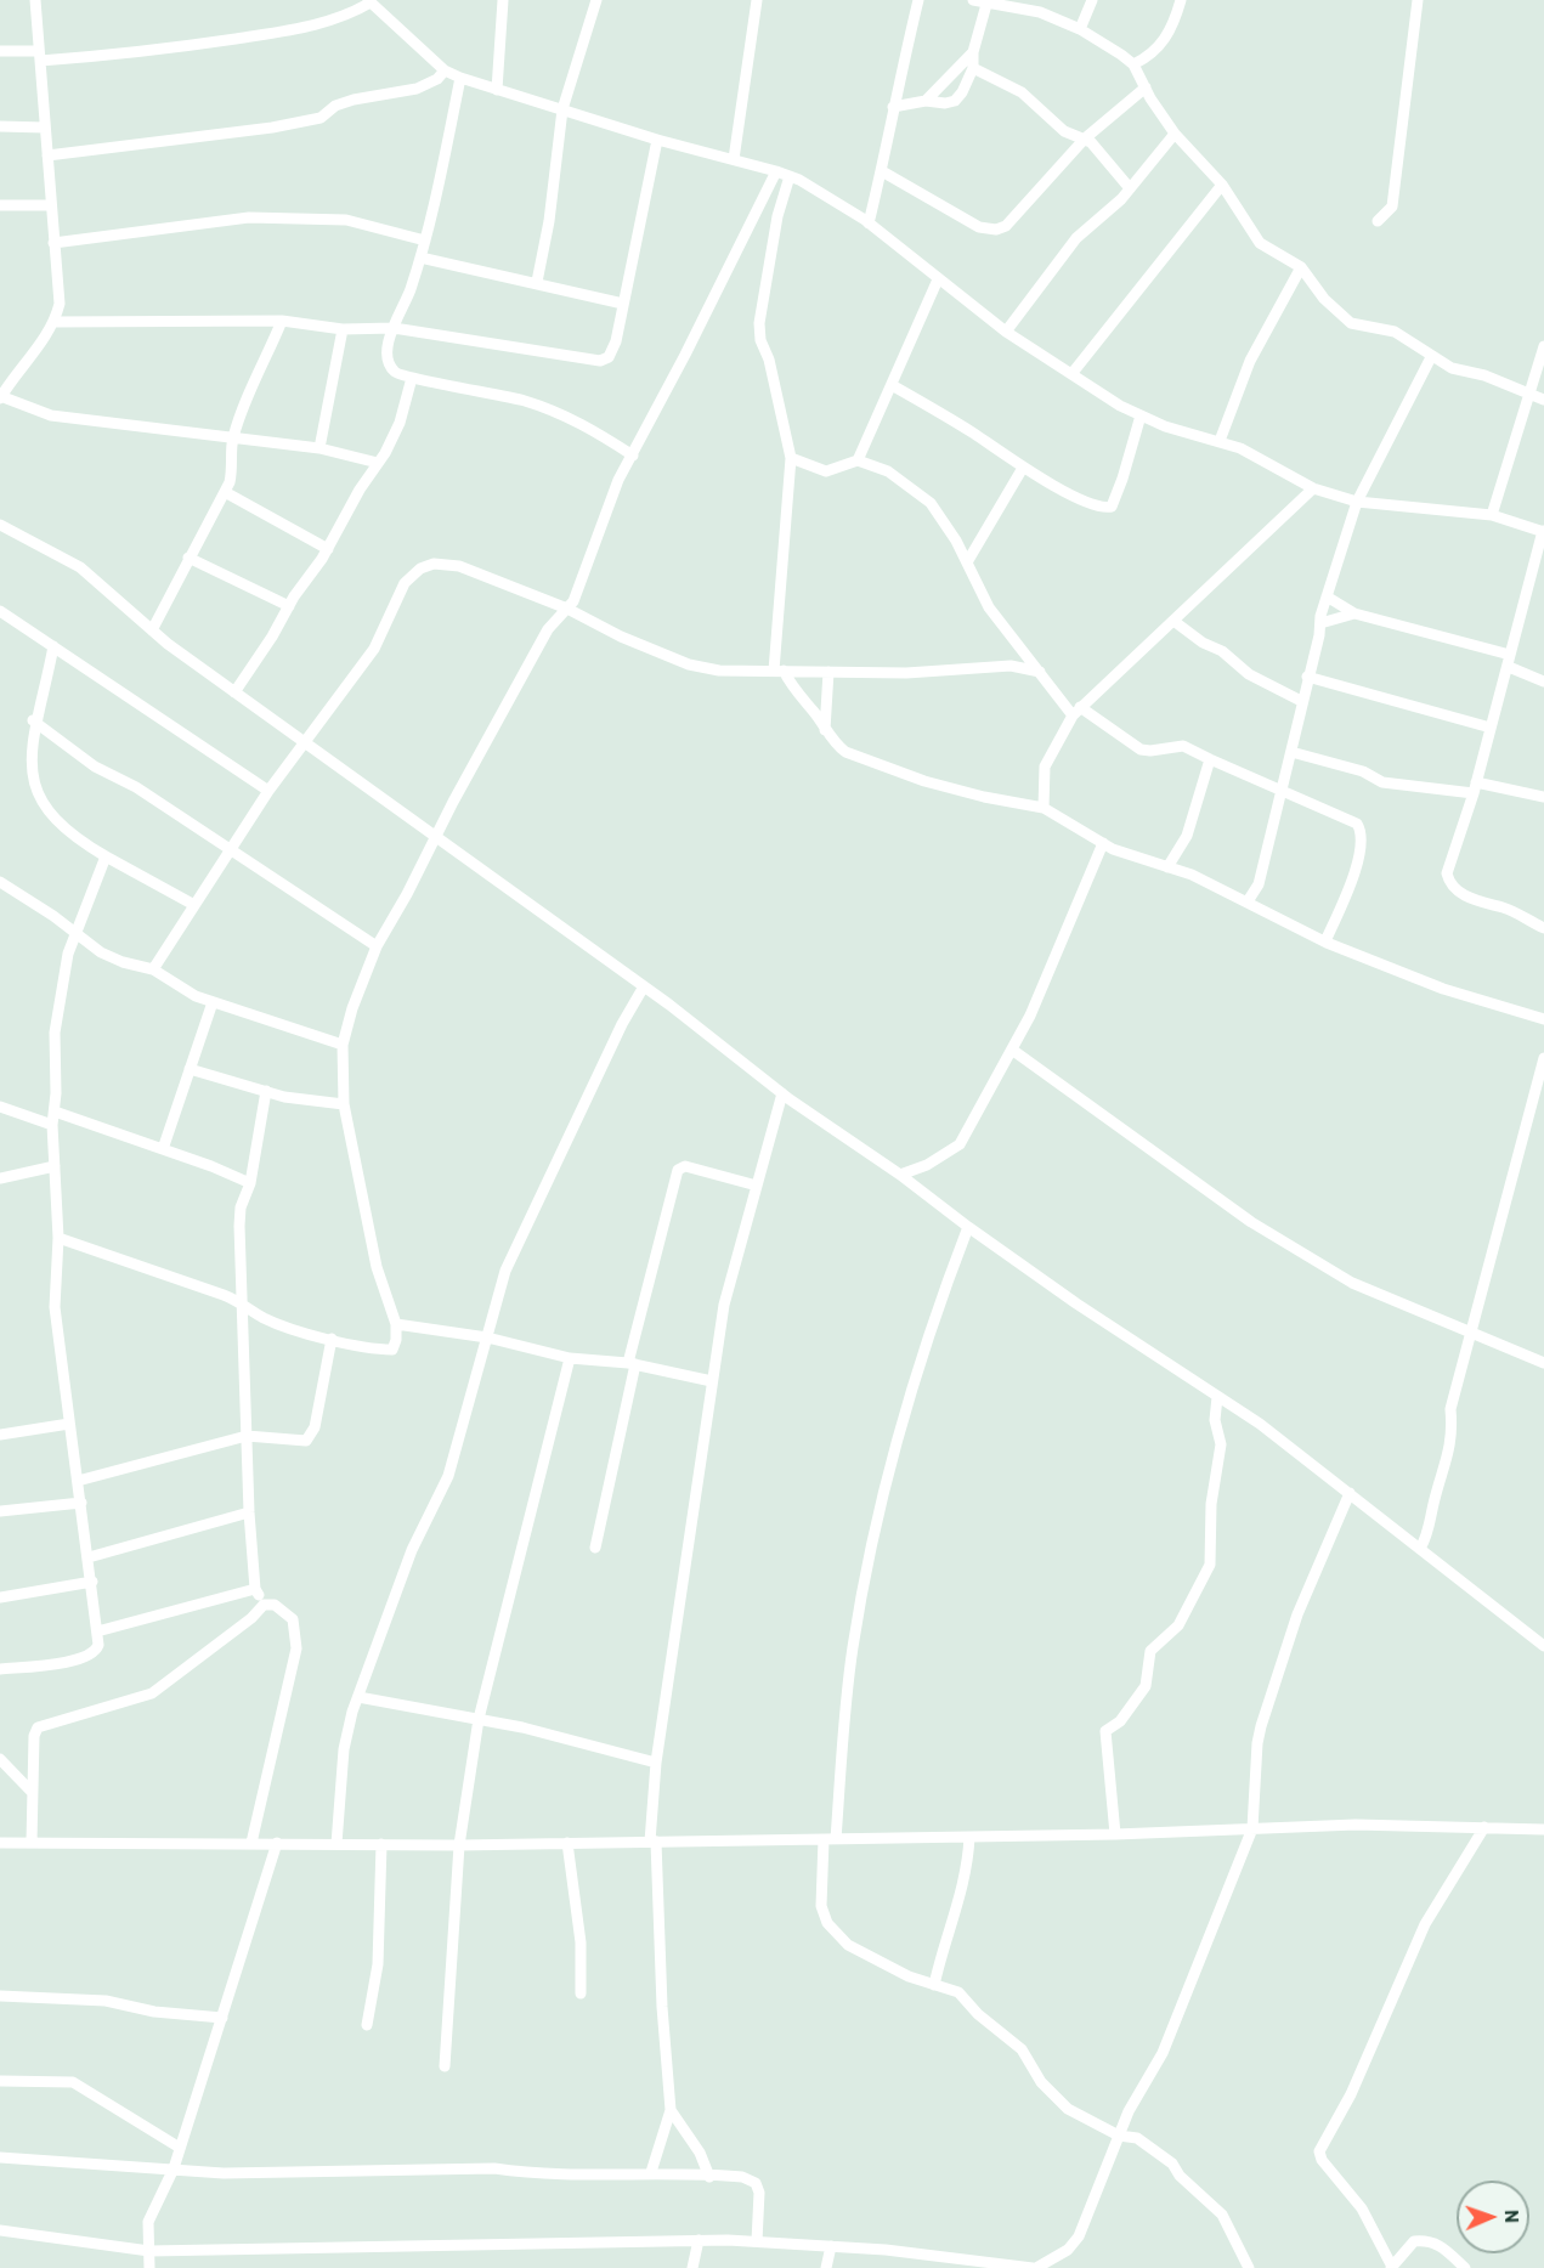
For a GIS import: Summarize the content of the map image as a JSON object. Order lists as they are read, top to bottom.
{
  "north": "right"
}
